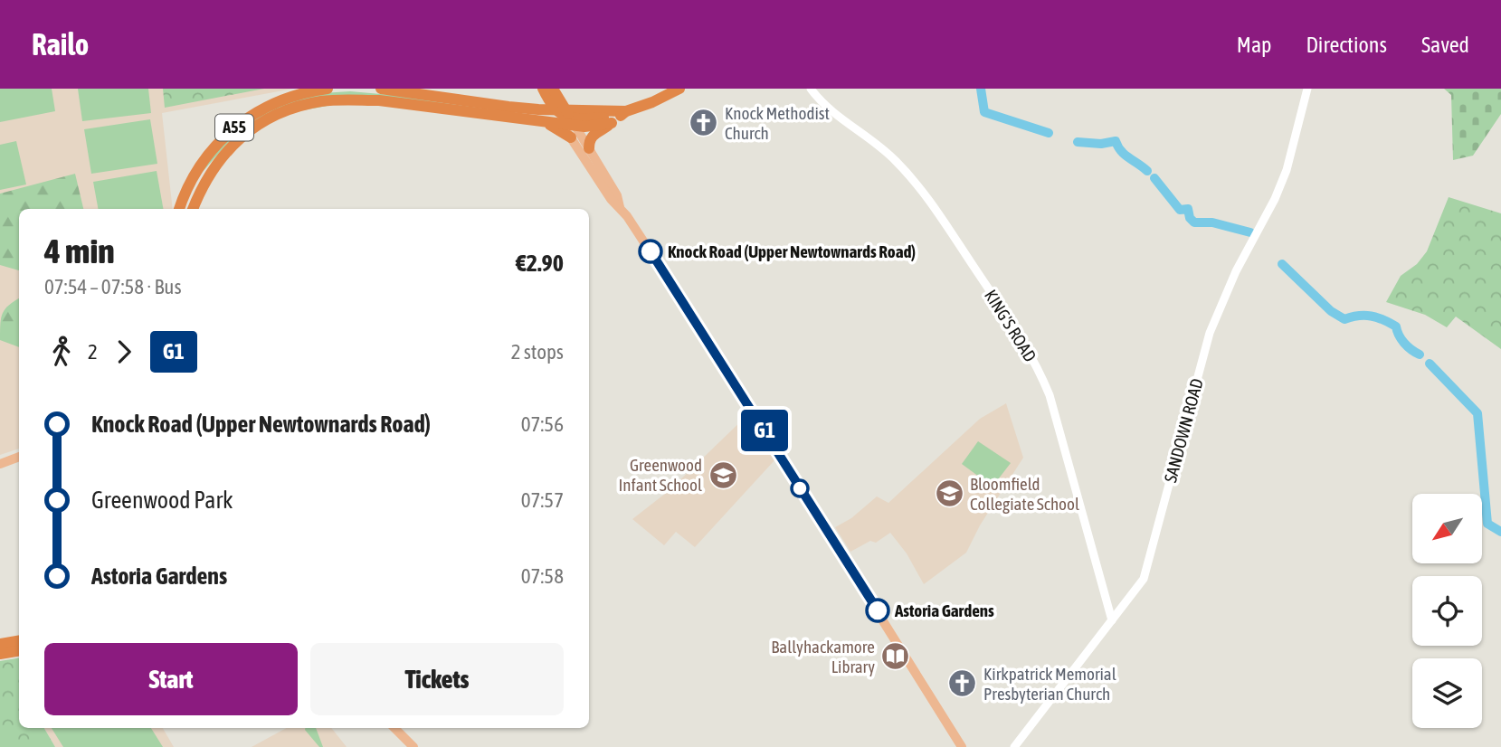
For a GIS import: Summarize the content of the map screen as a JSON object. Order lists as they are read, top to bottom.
{
  "streets": {
    "highway": ["A55"],
    "street": ["KING'S ROAD", "SANDOWN ROAD"]
  },
  "crossings": [
    ["KING'S ROAD", "SANDOWN ROAD"]
  ],
  "places": {
    "church": ["Knock Methodist Church", "Kirkpatrick Memorial Presbyterian Church"],
    "other": ["Knock Road (Upper Newtownards Road)", "Astoria Gardens"],
    "school or university": ["Greenwood Infant School", "Bloomfield Collegiate School"],
    "library": ["Ballyhackamore Library"]
  },
  "lines": ["bus line G1"],
  "north": "bottom left",
  "page": {
    "header": "Railo",
    "nav": ["Map", "Directions", "Saved"],
    "on_map": "G1",
    "heading": ["4 min", "07:54 – 07:58 · Bus", "€2.90"],
    "legs": ["2", "G1", "2 stops"],
    "list": [
      {
        "name": "Knock Road (Upper Newtownards Road)",
        "value": "07:56"
      },
      {
        "name": "Greenwood Park",
        "value": "07:57"
      },
      {
        "name": "Astoria Gardens",
        "value": "07:58"
      }
    ],
    "buttons": ["Start", "Tickets"]
  }
}
